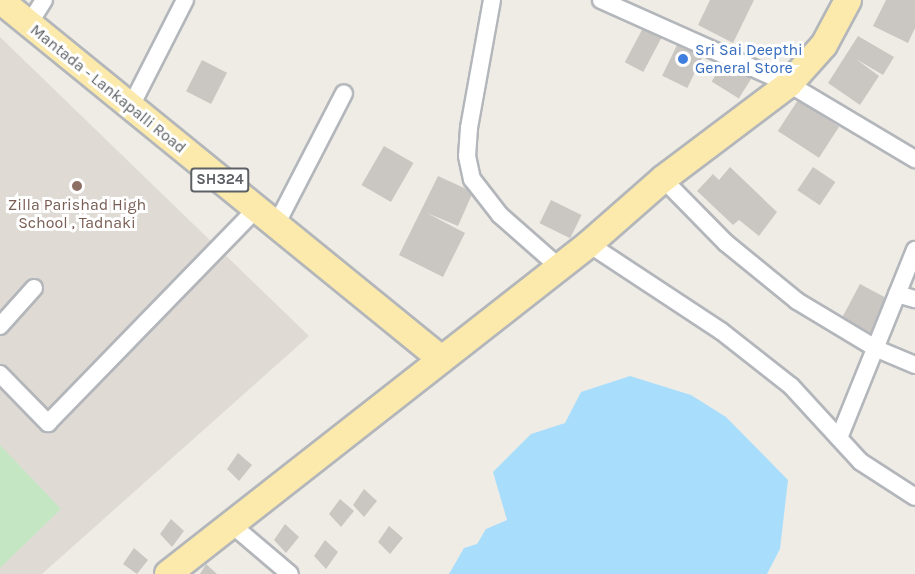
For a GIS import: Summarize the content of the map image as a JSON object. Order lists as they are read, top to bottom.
{
  "streets": {
    "main road": ["Mantada - Lankapalli Road", "SH324"]
  },
  "places": ["Sri Sai Deepthi General Store", "Zilla Parishad High School , Tadnaki"]
}
